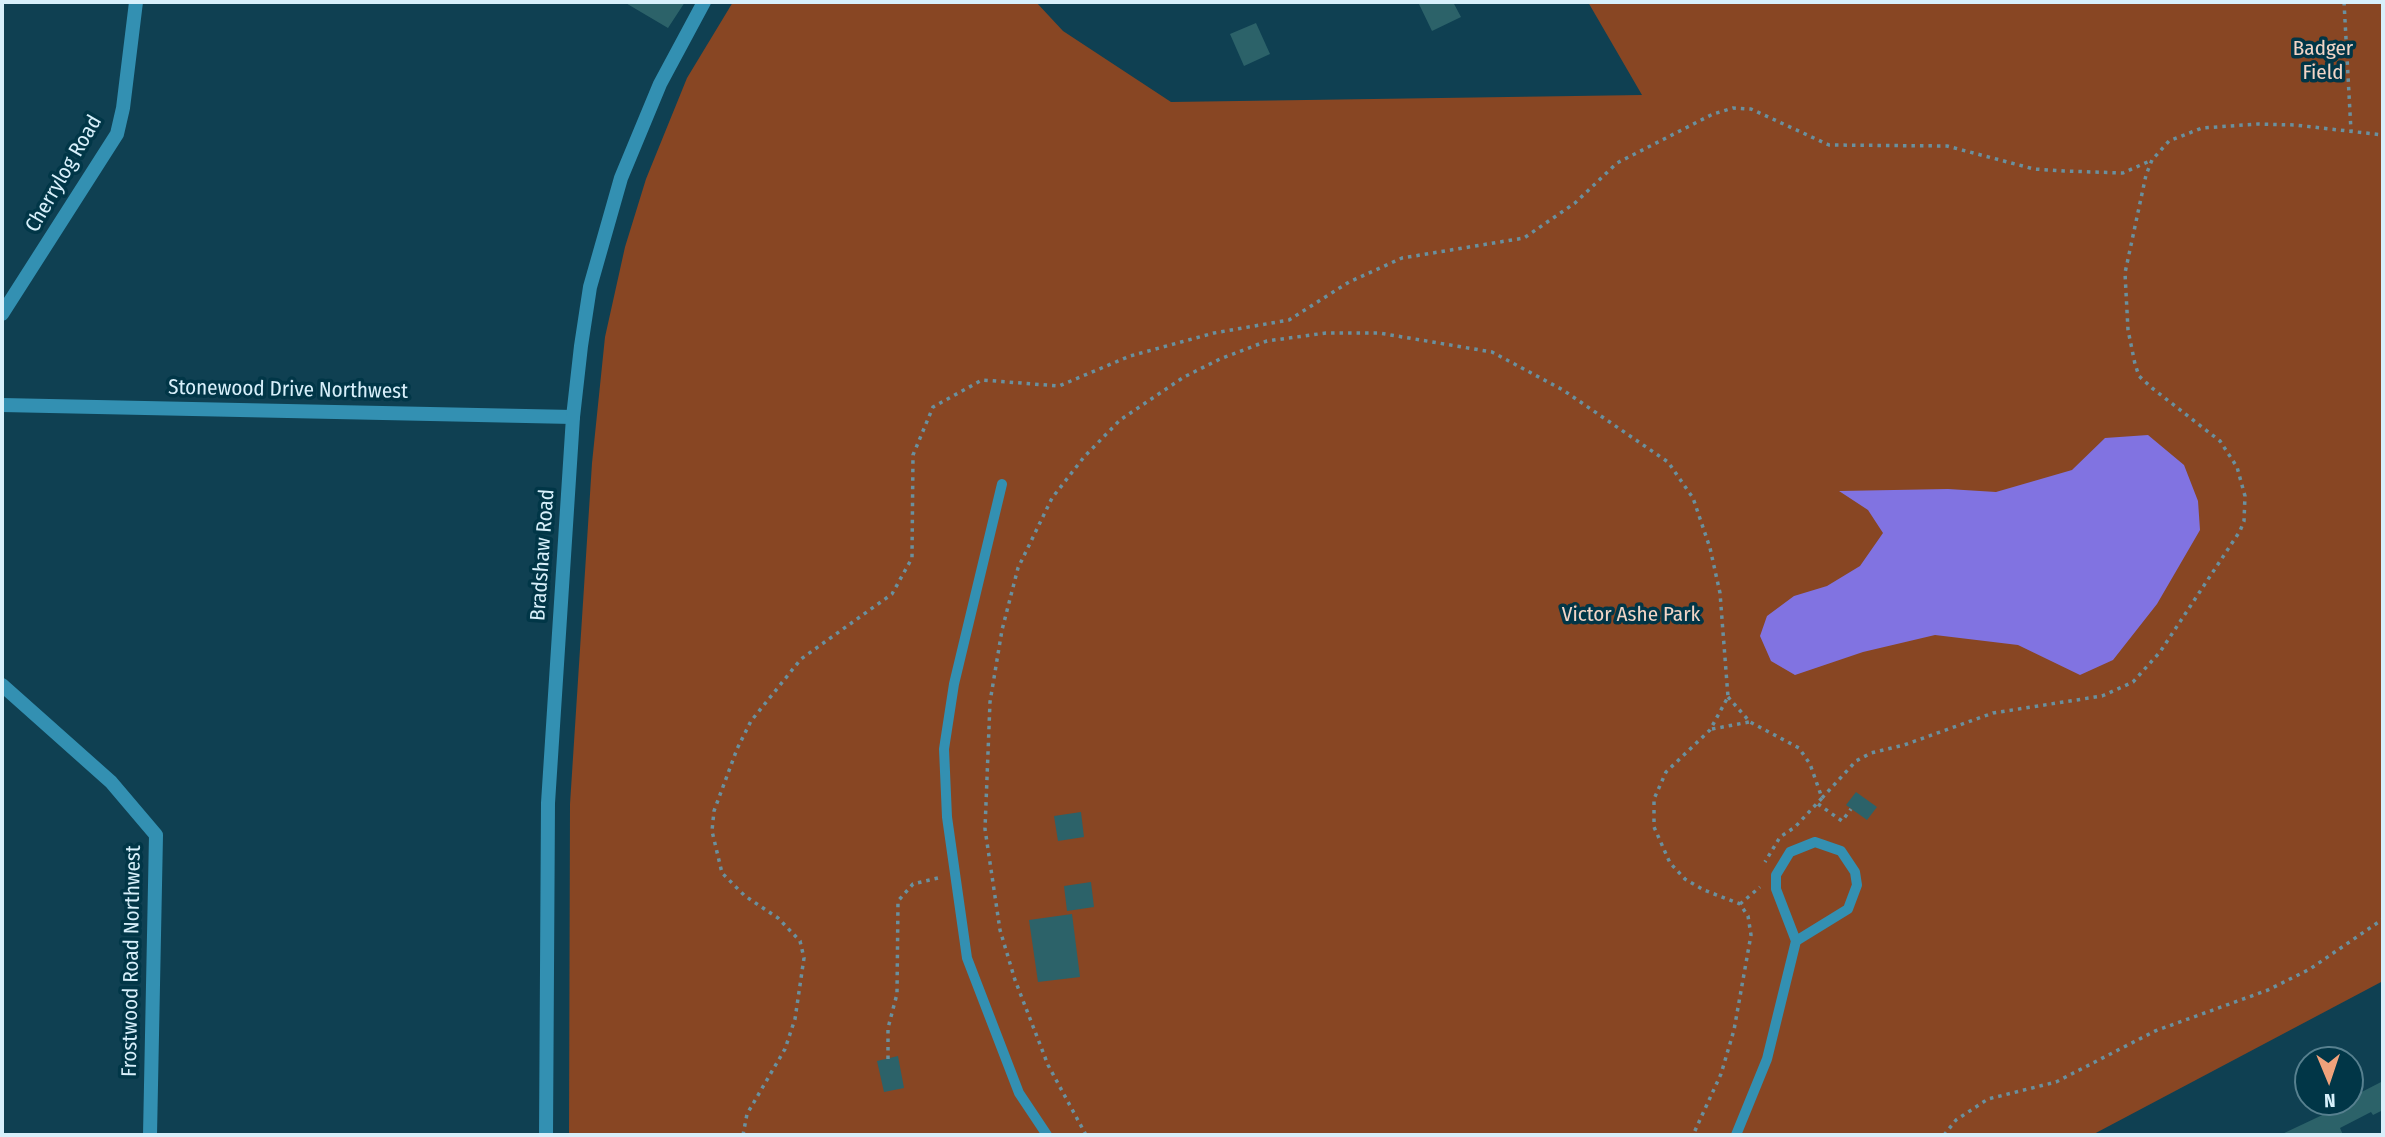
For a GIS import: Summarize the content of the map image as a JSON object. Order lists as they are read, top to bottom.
{
  "streets": {
    "street": [
      "Cherrylog Road",
      "Stonewood Drive Northwest",
      "Bradshaw Road",
      "Frostwood Road Northwest"
    ]
  },
  "crossings": [
    ["Stonewood Drive Northwest", "Bradshaw Road"]
  ],
  "parks": ["Badger Field", "Victor Ashe Park"],
  "north": "bottom"
}
